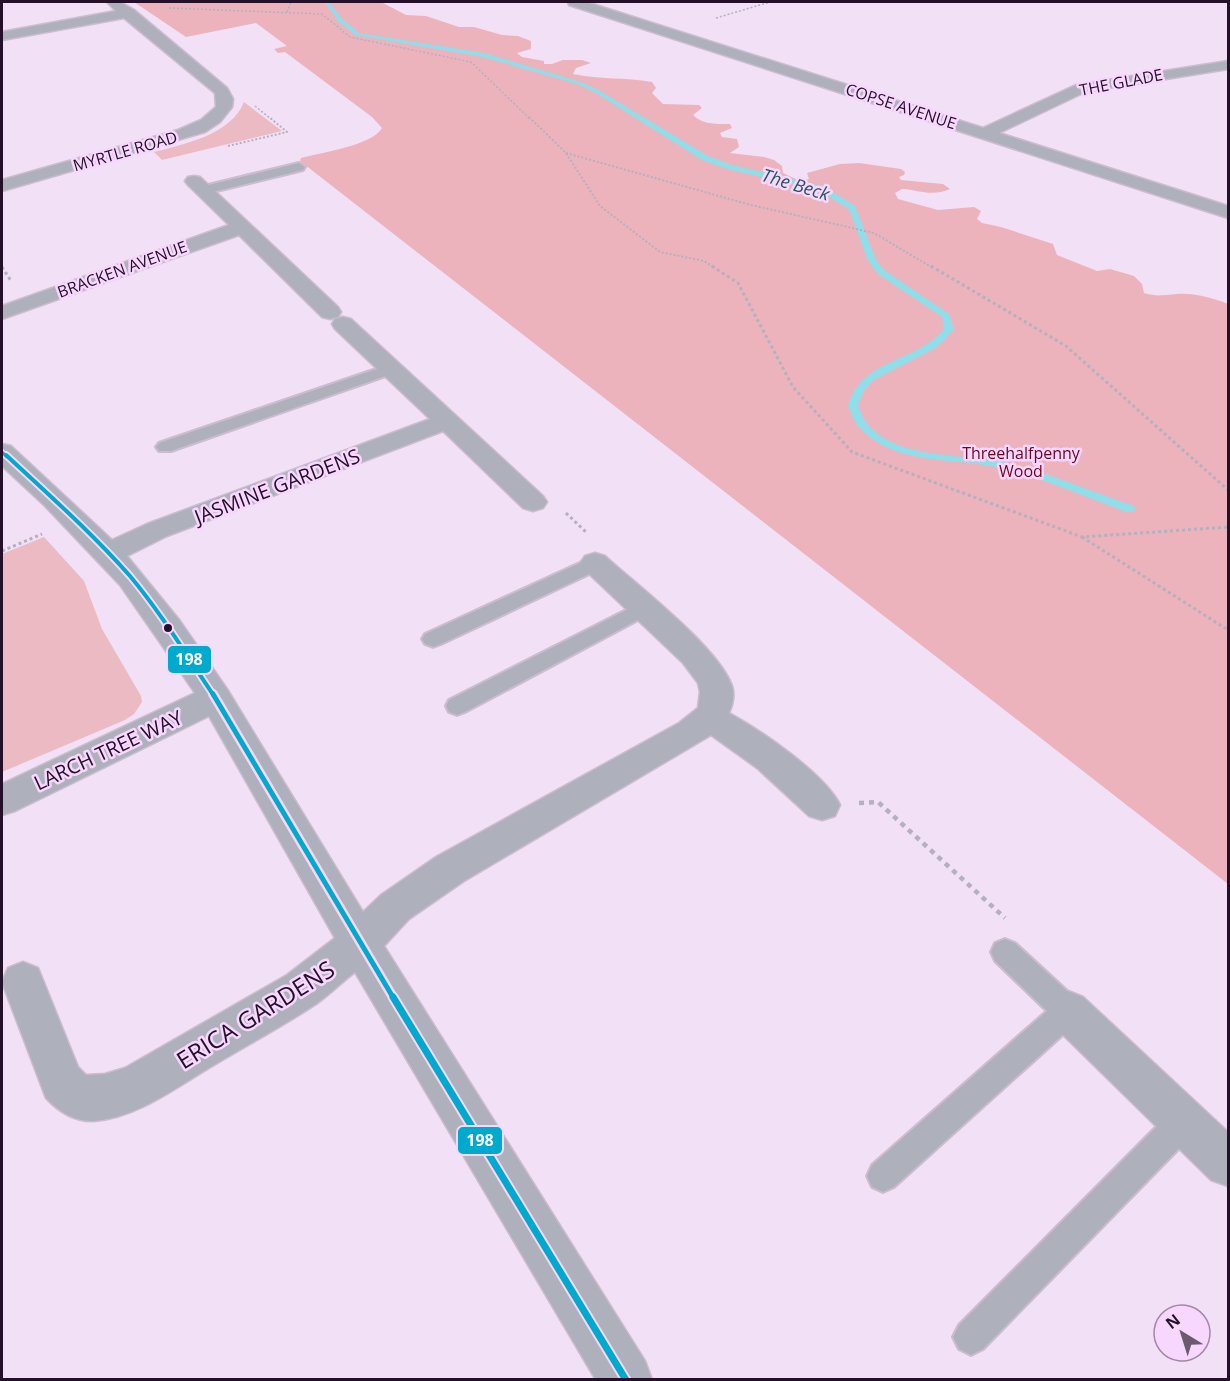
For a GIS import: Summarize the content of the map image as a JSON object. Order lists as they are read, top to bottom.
{
  "streets": {
    "street": [
      "THE GLADE",
      "COPSE AVENUE",
      "MYRTLE ROAD",
      "BRACKEN AVENUE",
      "JASMINE GARDENS",
      "LARCH TREE WAY",
      "ERICA GARDENS"
    ]
  },
  "crossings": [
    ["THE GLADE", "COPSE AVENUE"]
  ],
  "water": ["The Beck"],
  "parks": ["Threehalfpenny Wood"],
  "lines": ["transit line 198"],
  "north": "top left"
}
